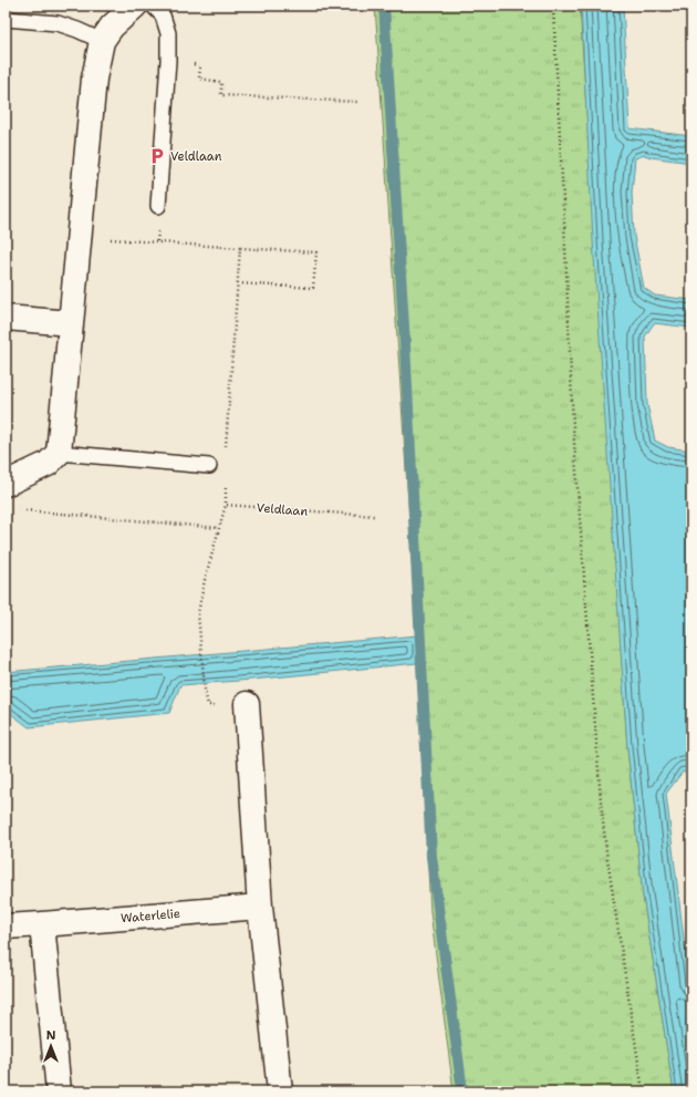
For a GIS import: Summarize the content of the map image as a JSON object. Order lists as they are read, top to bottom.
{
  "streets": {
    "street": ["Waterlelie"],
    "path": ["Veldlaan"]
  },
  "places": {
    "parking": ["Veldlaan"]
  },
  "north": "top"
}
